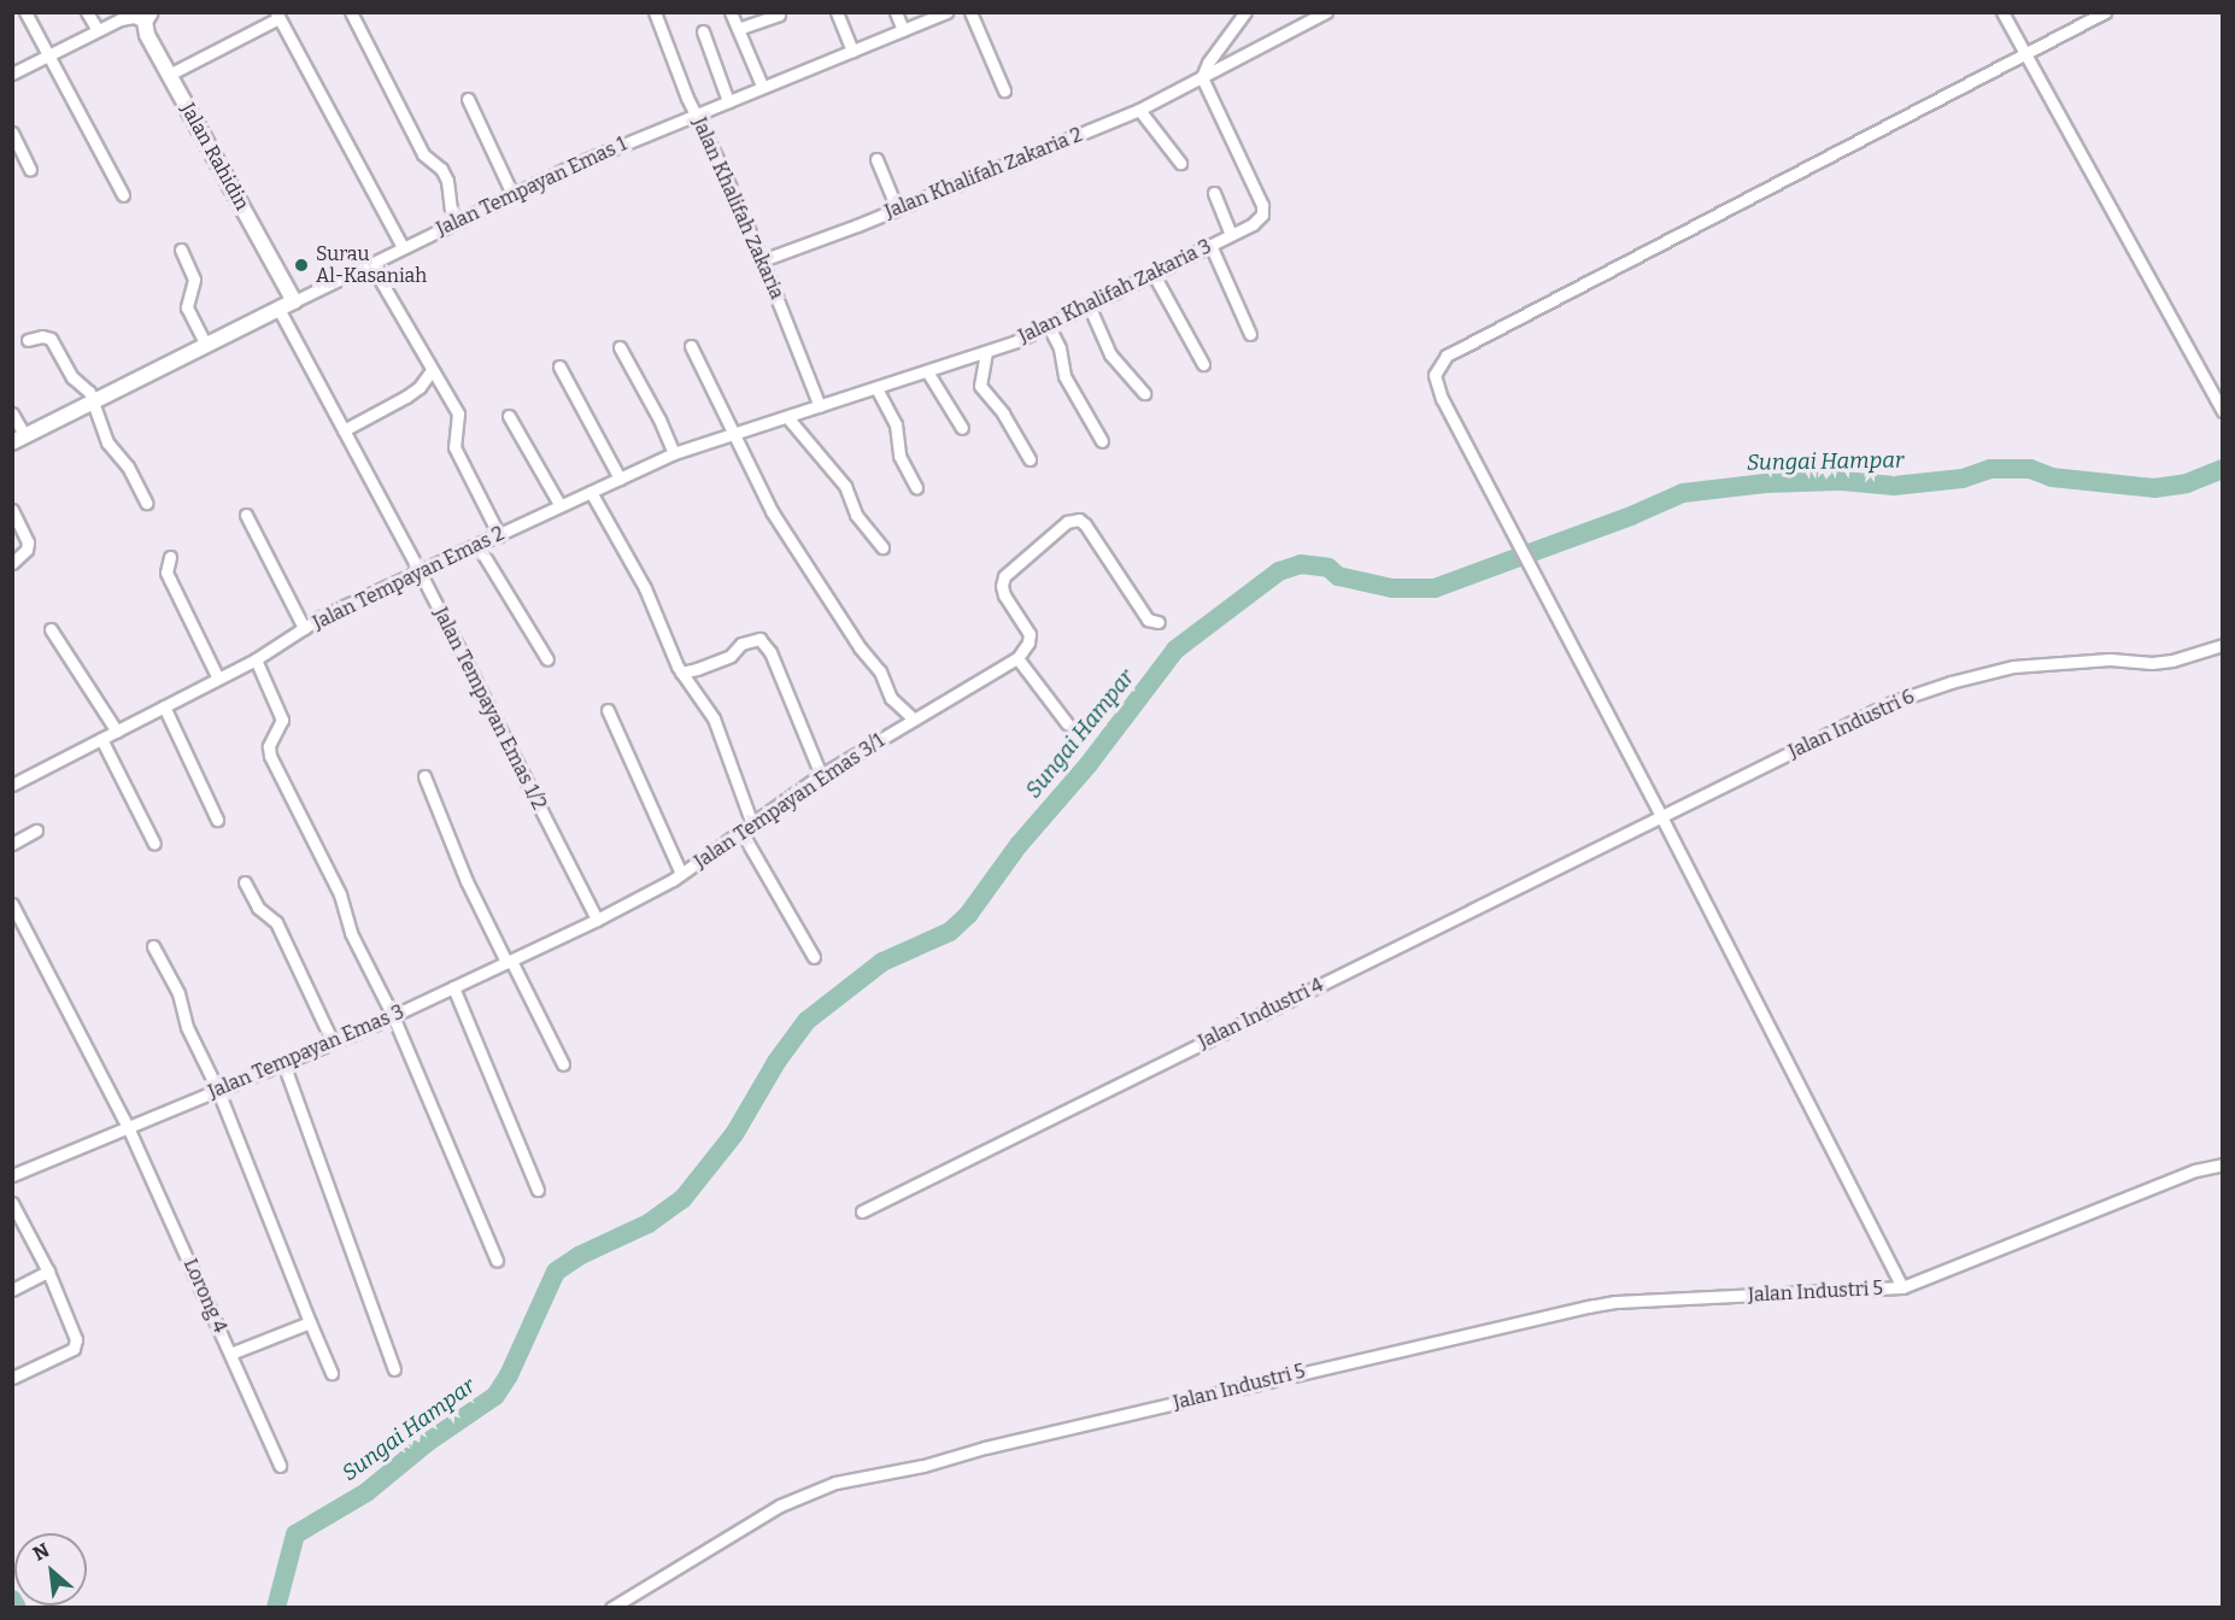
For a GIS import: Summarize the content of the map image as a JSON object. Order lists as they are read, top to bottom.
{
  "streets": {
    "street": [
      "Jalan Rahidin",
      "Jalan Khalifah Zakaria 2",
      "Jalan Tempayan Emas 1",
      "Jalan Khalifah Zakaria",
      "Jalan Khalifah Zakaria 3",
      "Jalan Tempayan Emas 2",
      "Jalan Tempayan Emas 1/2",
      "Jalan Industri 6",
      "Jalan Tempayan Emas 3/1",
      "Jalan Industri 4",
      "Jalan Tempayan Emas 3",
      "Jalan Industri 5",
      "Lorong 4"
    ]
  },
  "crossings": [
    ["Jalan Rahidin", "Jalan Tempayan Emas 1"],
    ["Jalan Khalifah Zakaria 2", "Jalan Khalifah Zakaria"],
    ["Jalan Khalifah Zakaria 2", "Jalan Khalifah Zakaria 3"],
    ["Jalan Tempayan Emas 1", "Jalan Khalifah Zakaria"],
    ["Jalan Tempayan Emas 1", "Jalan Tempayan Emas 1/2"],
    ["Jalan Khalifah Zakaria", "Jalan Khalifah Zakaria 3"],
    ["Jalan Khalifah Zakaria", "Jalan Tempayan Emas 2"],
    ["Jalan Khalifah Zakaria 3", "Jalan Tempayan Emas 2"],
    ["Jalan Tempayan Emas 2", "Jalan Tempayan Emas 1/2"],
    ["Jalan Tempayan Emas 1/2", "Jalan Tempayan Emas 3/1"],
    ["Jalan Tempayan Emas 1/2", "Jalan Tempayan Emas 3"],
    ["Jalan Industri 6", "Jalan Industri 4"],
    ["Jalan Tempayan Emas 3/1", "Jalan Tempayan Emas 3"],
    ["Jalan Tempayan Emas 3", "Lorong 4"]
  ],
  "water": ["Sungai Hampar"],
  "places": ["Surau Al-Kasaniah"],
  "north": "top left"
}
